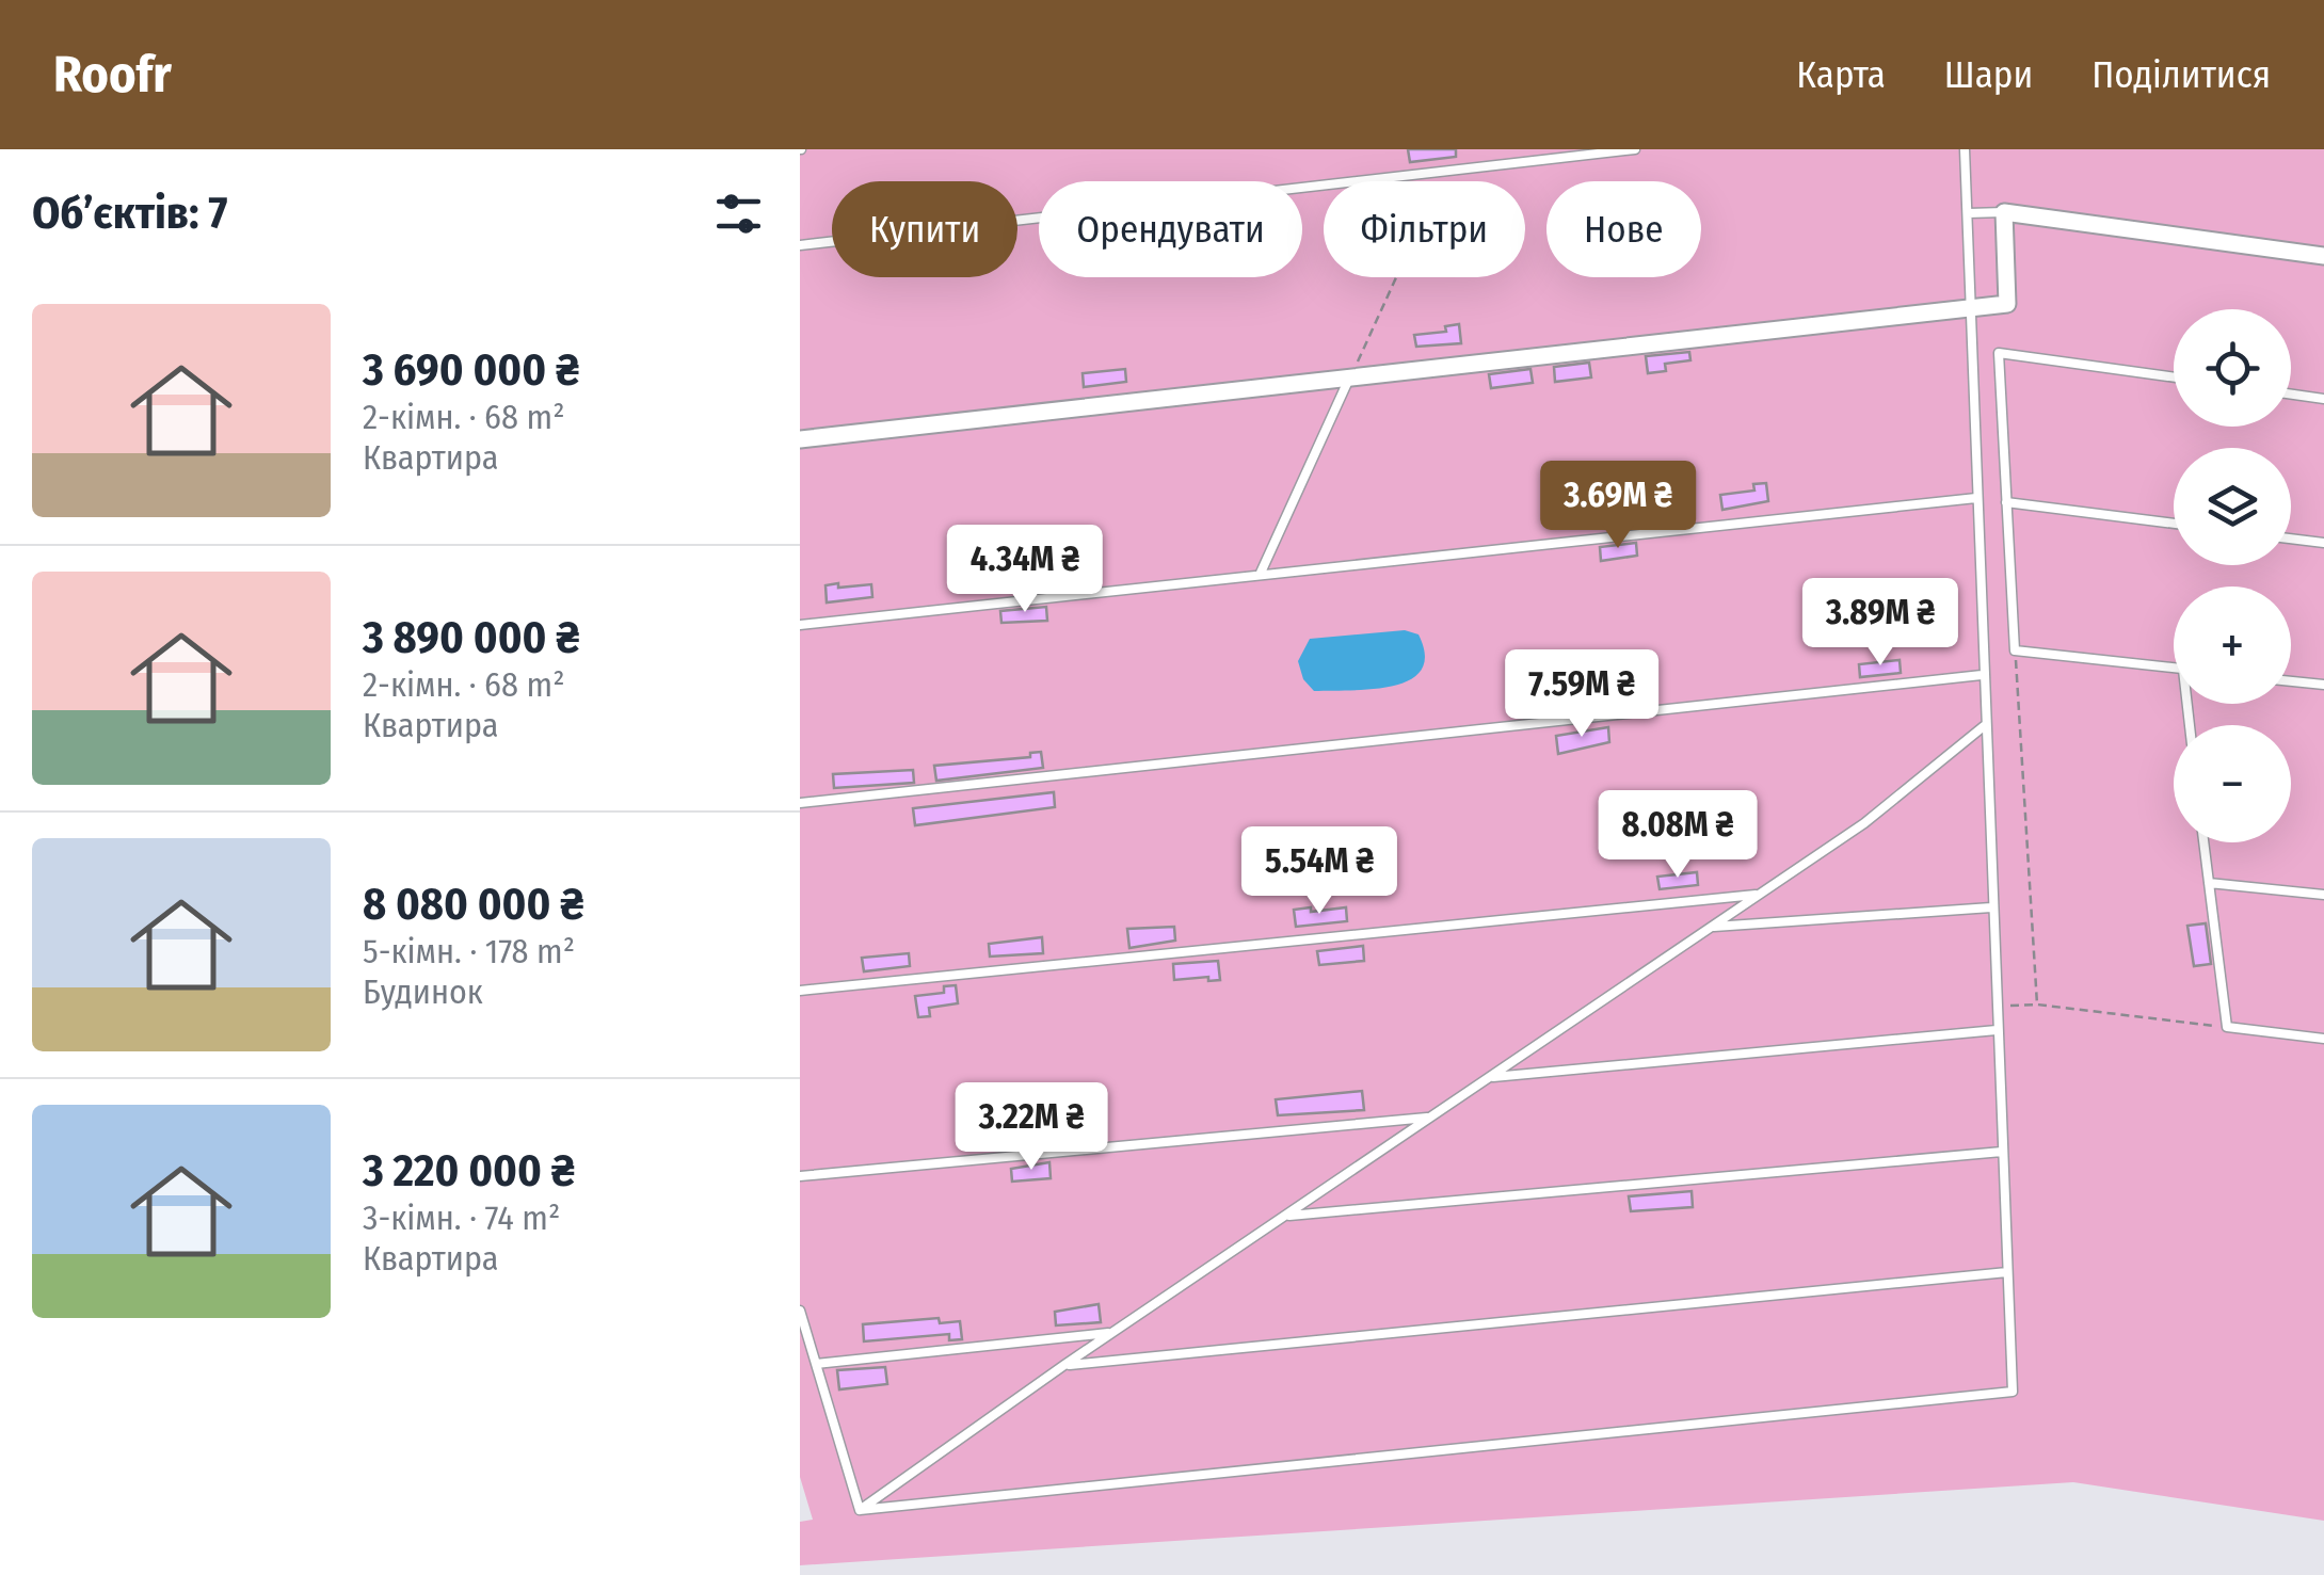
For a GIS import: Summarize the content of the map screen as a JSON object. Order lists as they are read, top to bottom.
{
  "page": {
    "header": "Roofr",
    "nav": ["Карта", "Шари", "Поділитися"],
    "heading": "Об’єктів: 7",
    "chip": [
      "Купити",
      "Орендувати",
      "Фільтри",
      "Нове"
    ],
    "list": [
      {
        "name": "3 690 000 ₴",
        "note": "2-кімн. · 68 m² · Квартира"
      },
      {
        "name": "3 890 000 ₴",
        "note": "2-кімн. · 68 m² · Квартира"
      },
      {
        "name": "8 080 000 ₴",
        "note": "5-кімн. · 178 m² · Будинок"
      },
      {
        "name": "3 220 000 ₴",
        "note": "3-кімн. · 74 m² · Квартира"
      }
    ],
    "map_buttons": ["+", "−"],
    "price": [
      "3.69M ₴",
      "4.34M ₴",
      "3.89M ₴",
      "7.59M ₴",
      "8.08M ₴",
      "5.54M ₴",
      "3.22M ₴"
    ]
  }
}
